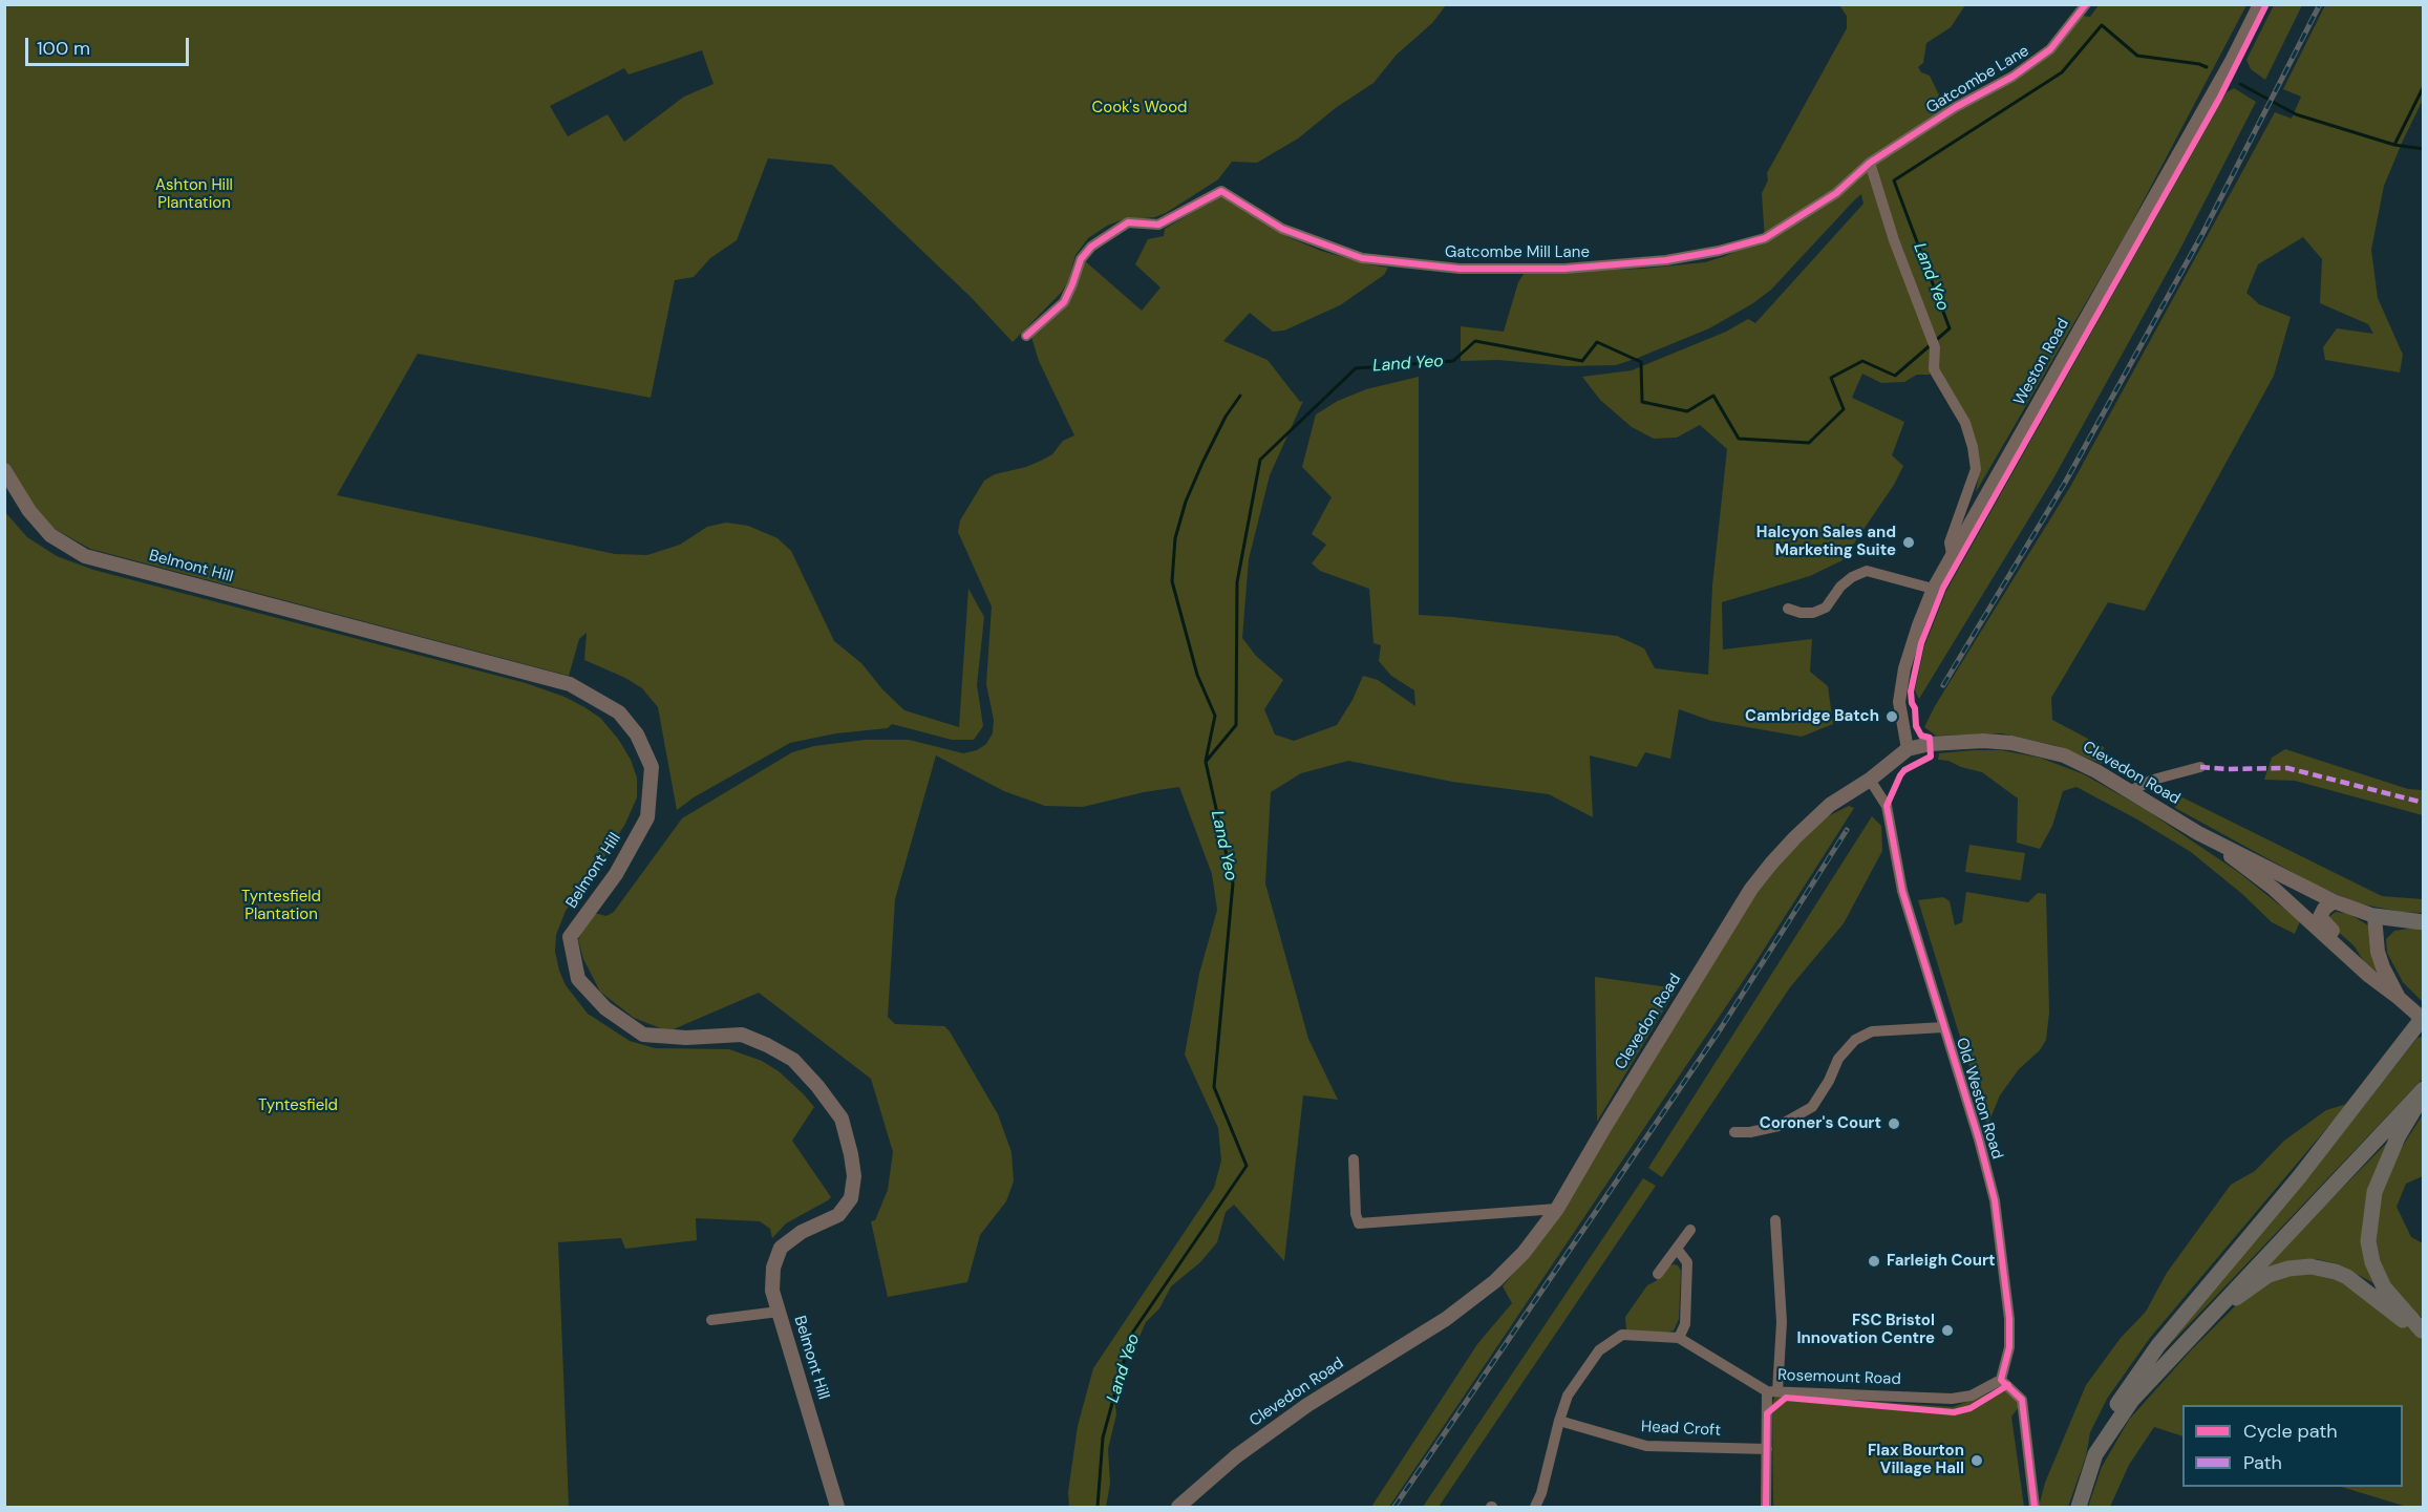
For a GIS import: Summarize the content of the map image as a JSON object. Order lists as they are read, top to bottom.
{
  "streets": {
    "main road": ["Belmont Hill", "Clevedon Road"],
    "street": [
      "Gatcombe Lane",
      "Gatcombe Mill Lane",
      "Weston Road",
      "Old Weston Road",
      "Rosemount Road",
      "Head Croft"
    ]
  },
  "crossings": [
    ["Gatcombe Lane", "Gatcombe Mill Lane"],
    ["Weston Road", "Clevedon Road"],
    ["Clevedon Road", "Old Weston Road"],
    ["Old Weston Road", "Rosemount Road"],
    ["Rosemount Road", "Head Croft"]
  ],
  "water": ["Land Yeo"],
  "parks": [
    "Cook's Wood",
    "Ashton Hill Plantation",
    "Tyntesfield Plantation",
    "Tyntesfield"
  ],
  "places": [
    "Halcyon Sales and Marketing Suite",
    "Cambridge Batch",
    "Coroner's Court",
    "Farleigh Court",
    "FSC Bristol Innovation Centre",
    "Flax Bourton Village Hall"
  ],
  "legend": ["Cycle path", "Path"],
  "scale_bar": "100 m"
}
